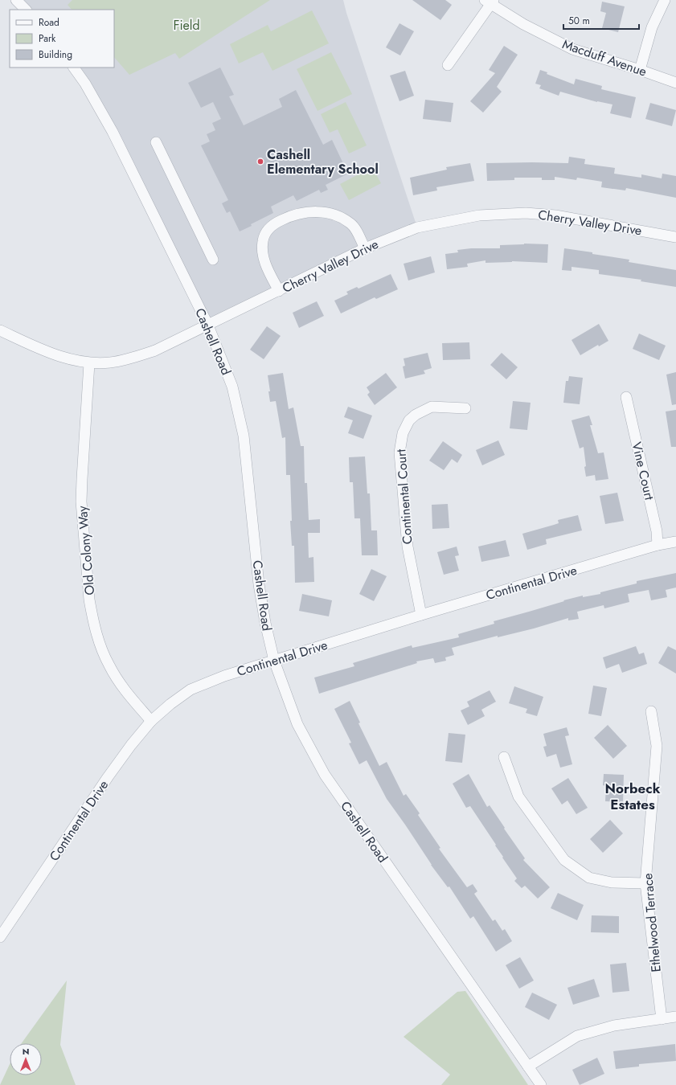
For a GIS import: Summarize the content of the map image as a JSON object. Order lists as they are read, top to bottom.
{
  "streets": {
    "street": [
      "Macduff Avenue",
      "Cherry Valley Drive",
      "Cashell Road",
      "Vine Court",
      "Continental Court",
      "Old Colony Way",
      "Continental Drive",
      "Ethelwood Terrace"
    ]
  },
  "crossings": [
    ["Cherry Valley Drive", "Cashell Road"],
    ["Cherry Valley Drive", "Old Colony Way"],
    ["Cashell Road", "Continental Drive"],
    ["Vine Court", "Continental Drive"],
    ["Continental Court", "Continental Drive"],
    ["Old Colony Way", "Continental Drive"]
  ],
  "districts": ["Norbeck Estates"],
  "parks": ["Field"],
  "places": ["Cashell Elementary School"],
  "legend": ["Road", "Park", "Building"],
  "scale_bar": "50 m",
  "north": "top"
}
